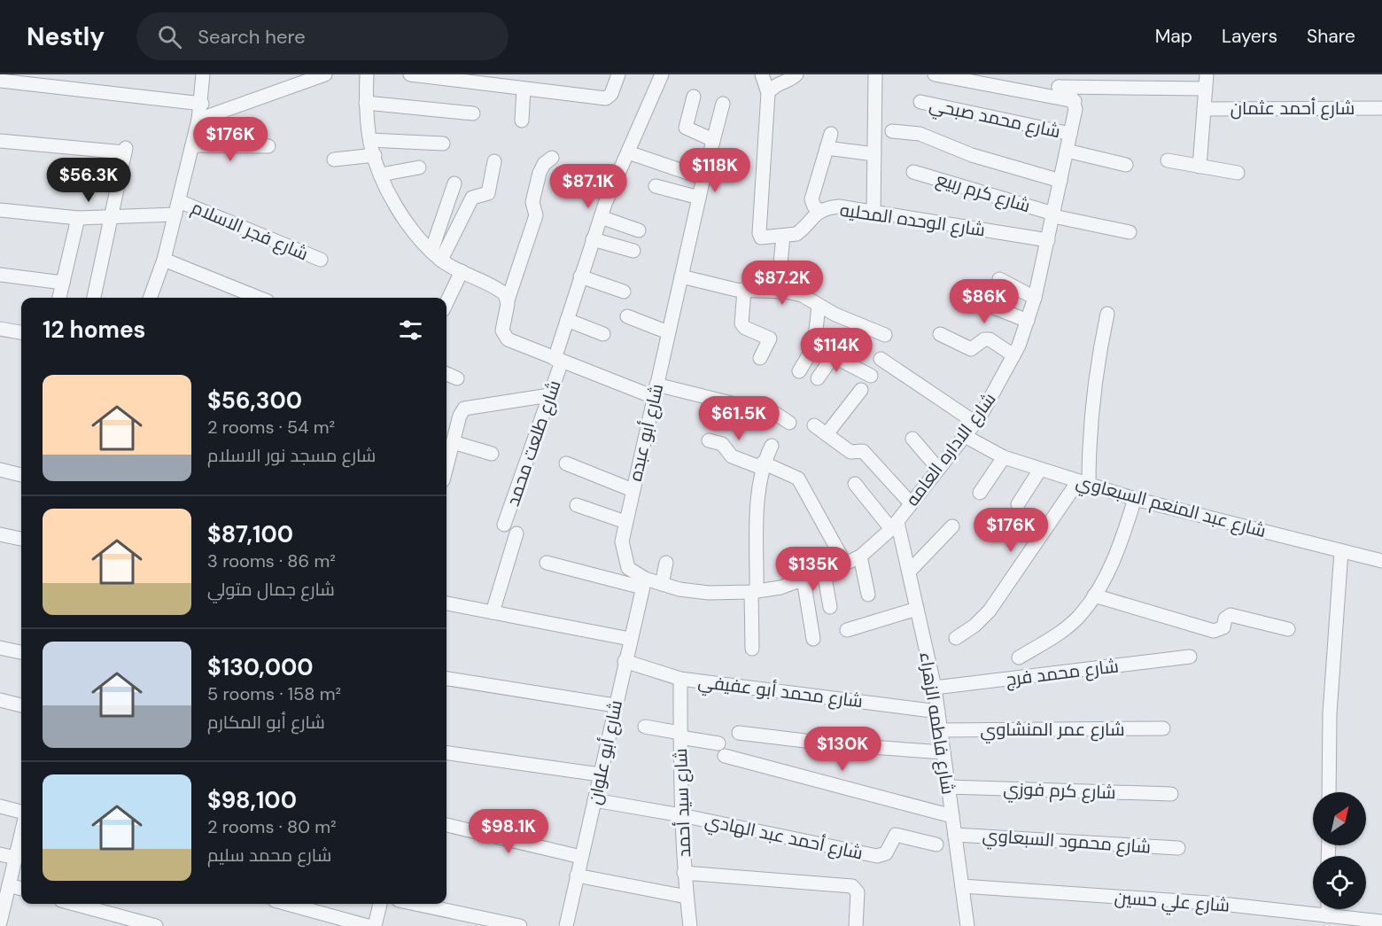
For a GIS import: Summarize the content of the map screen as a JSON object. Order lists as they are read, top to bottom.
{
  "streets": {
    "street": [
      "شارع أحمد عثمان",
      "شارع محمد صبحي",
      "شارع كرم ربيع",
      "شارع الوحده المحليه",
      "شارع فجر الاسلام",
      "شارع أبو عبده",
      "شارع طلعت محمد",
      "شارع الاداره العامه",
      "شارع عبد المنعم السبعاوي",
      "شارع محمد فرج",
      "شارع محمد أبو عفيفي",
      "شارع فاطمه الزهراء",
      "شارع عمر المنشاوي",
      "شارع أبو علوان",
      "شارع كرم فوزي",
      "شارع سيد أحمد",
      "شارع أحمد عبد الهادي",
      "شارع محمود السبعاوي",
      "شارع علي حسين"
    ]
  },
  "crossings": [
    ["شارع محمد صبحي", "شارع الاداره العامه"],
    ["شارع كرم ربيع", "شارع الاداره العامه"],
    ["شارع الوحده المحليه", "شارع الاداره العامه"],
    ["شارع أبو عبده", "شارع الاداره العامه"],
    ["شارع أبو عبده", "شارع أبو علوان"],
    ["شارع الاداره العامه", "شارع عبد المنعم السبعاوي"],
    ["شارع الاداره العامه", "شارع فاطمه الزهراء"],
    ["شارع الاداره العامه", "شارع أبو علوان"],
    ["شارع محمد فرج", "شارع فاطمه الزهراء"],
    ["شارع محمد أبو عفيفي", "شارع فاطمه الزهراء"],
    ["شارع محمد أبو عفيفي", "شارع أبو علوان"],
    ["شارع محمد أبو عفيفي", "شارع سيد أحمد"],
    ["شارع فاطمه الزهراء", "شارع عمر المنشاوي"],
    ["شارع فاطمه الزهراء", "شارع كرم فوزي"],
    ["شارع فاطمه الزهراء", "شارع محمود السبعاوي"],
    ["شارع فاطمه الزهراء", "شارع علي حسين"],
    ["شارع سيد أحمد", "شارع أحمد عبد الهادي"]
  ],
  "north": "top right",
  "page": {
    "header": "Nestly",
    "search": "Search here",
    "nav": ["Map", "Layers", "Share"],
    "price": [
      "$176K",
      "$118K",
      "$56.3K",
      "$87.1K",
      "$87.2K",
      "$86K",
      "$114K",
      "$61.5K",
      "$176K",
      "$135K",
      "$130K",
      "$98.1K"
    ],
    "heading": "12 homes",
    "list": [
      {
        "name": "$56,300",
        "note": "2 rooms · 54 m² · شارع مسجد نور الاسلام"
      },
      {
        "name": "$87,100",
        "note": "3 rooms · 86 m² · شارع جمال متولي"
      },
      {
        "name": "$130,000",
        "note": "5 rooms · 158 m² · شارع أبو المكارم"
      },
      {
        "name": "$98,100",
        "note": "2 rooms · 80 m² · شارع محمد سليم"
      }
    ]
  }
}
